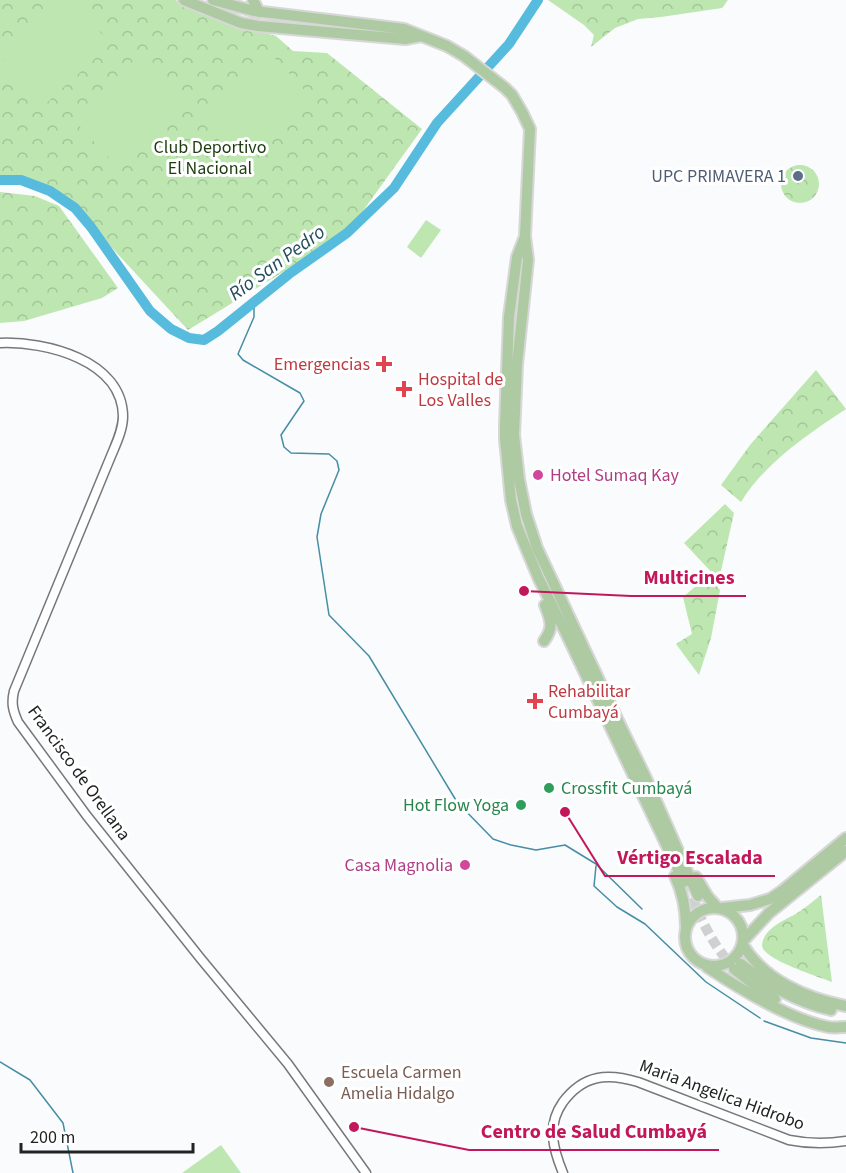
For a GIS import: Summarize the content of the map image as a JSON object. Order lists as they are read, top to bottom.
{
  "streets": {
    "street": ["Francisco de Orellana", "Maria Angelica Hidrobo"]
  },
  "water": ["Río San Pedro"],
  "parks": ["Club Deportivo El Nacional"],
  "places": {
    "other": [
      "UPC PRIMAVERA 1",
      "Hotel Sumaq Kay",
      "Multicines",
      "Crossfit Cumbayá",
      "Hot Flow Yoga",
      "Vértigo Escalada",
      "Casa Magnolia",
      "Escuela Carmen Amelia Hidalgo",
      "Centro de Salud Cumbayá"
    ],
    "health": ["Emergencias", "Hospital de Los Valles", "Rehabilitar Cumbayá"]
  },
  "scale_bar": "200 m"
}
